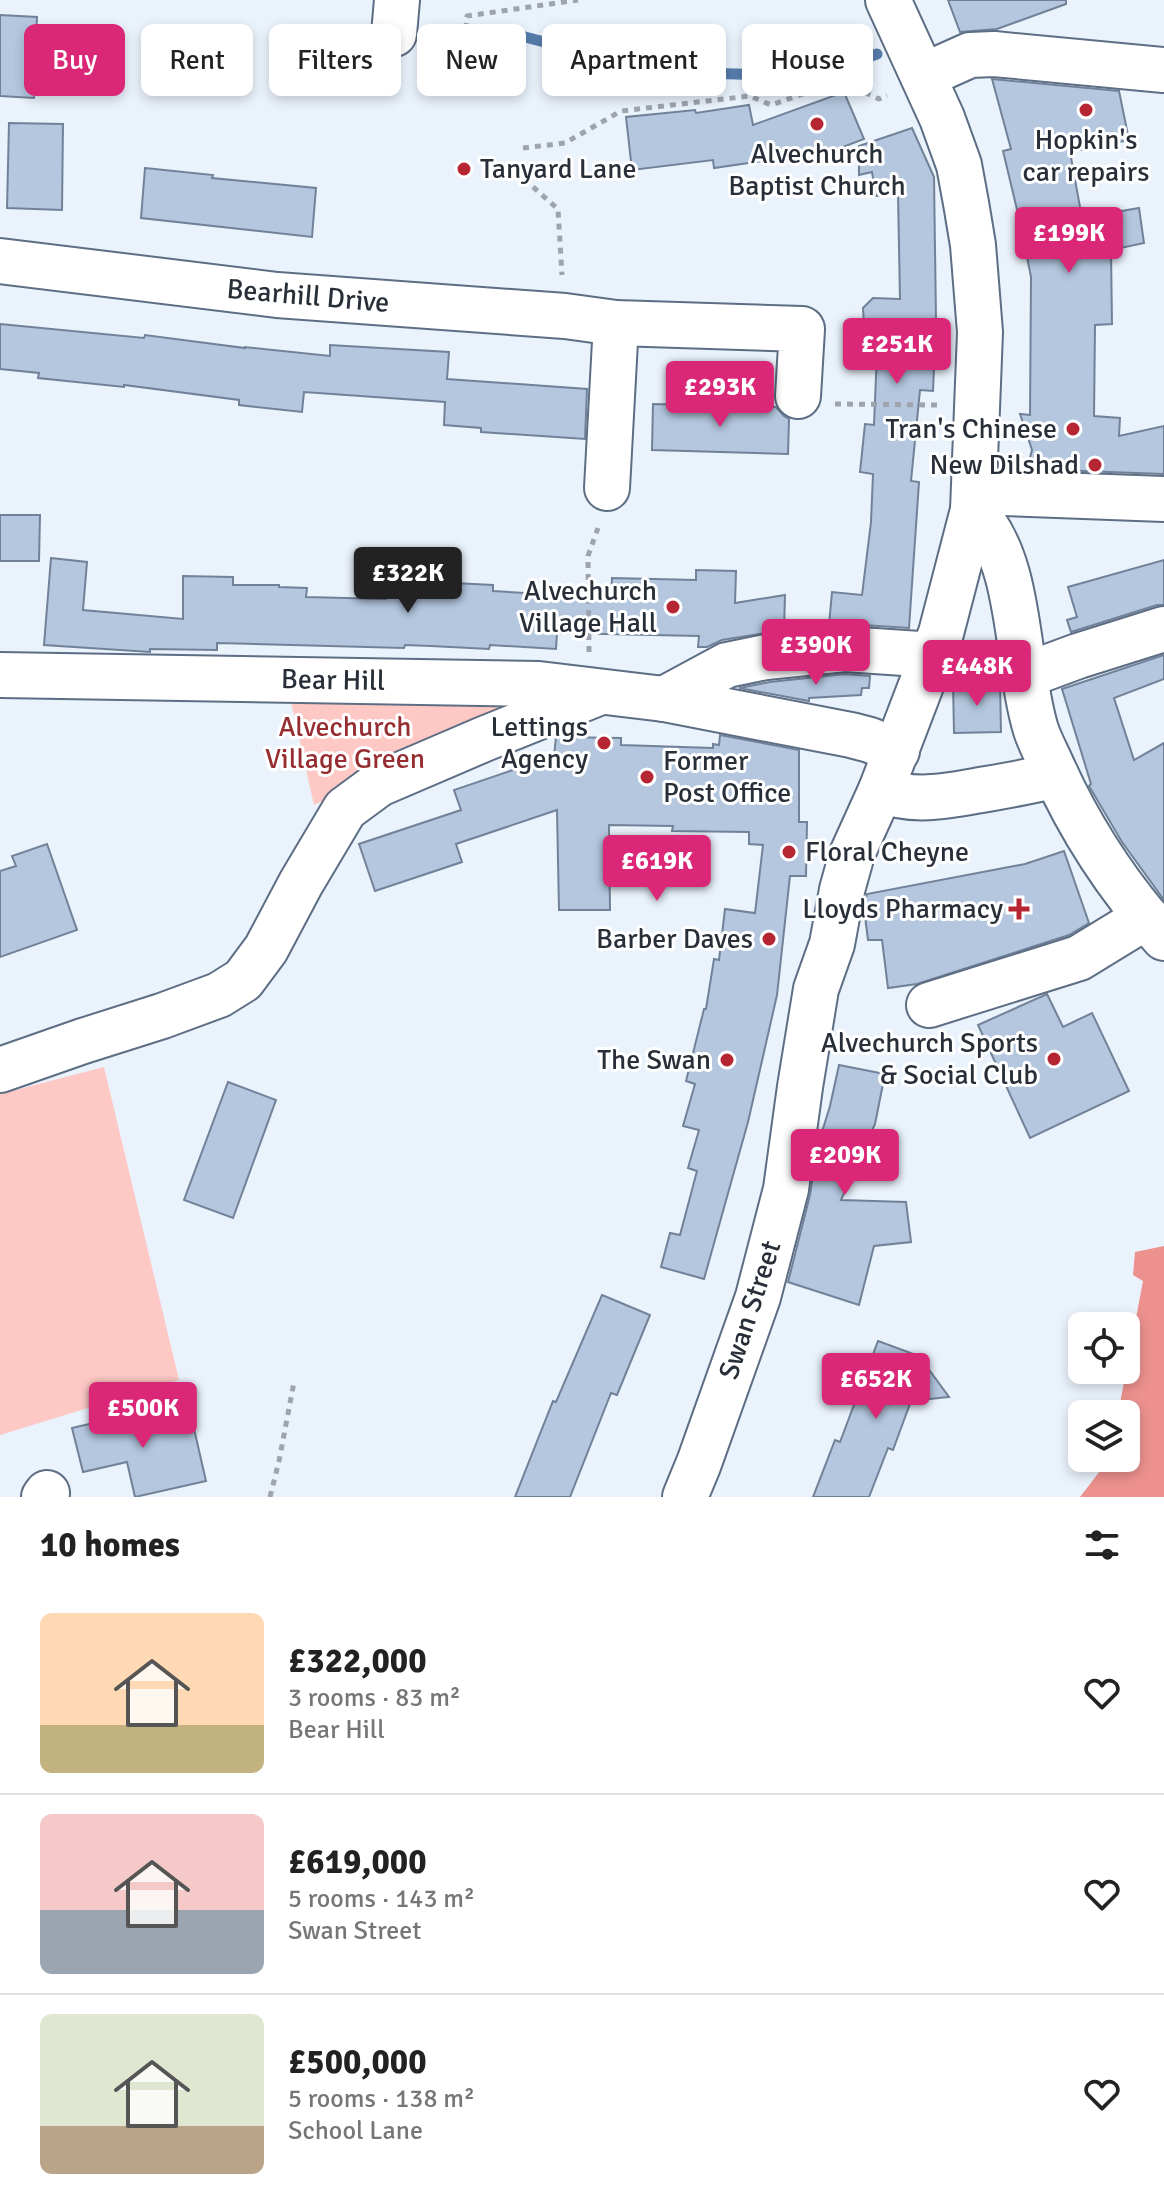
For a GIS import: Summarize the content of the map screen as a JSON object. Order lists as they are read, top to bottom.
{
  "streets": {
    "street": ["Bearhill Drive", "Bear Hill", "Swan Street"]
  },
  "crossings": [
    ["Bear Hill", "Swan Street"]
  ],
  "parks": ["Alvechurch Village Green"],
  "places": {
    "other": [
      "Hopkin's car repairs",
      "Alvechurch Baptist Church",
      "Tanyard Lane",
      "Tran's Chinese",
      "New Dilshad",
      "Alvechurch Village Hall",
      "Lettings Agency",
      "Former Post Office",
      "Floral Cheyne",
      "Barber Daves",
      "Alvechurch Sports & Social Club",
      "The Swan"
    ],
    "health": ["Lloyds Pharmacy"]
  },
  "page": {
    "chip": [
      "Buy",
      "Rent",
      "Filters",
      "New",
      "Apartment",
      "House"
    ],
    "price": [
      "£199K",
      "£251K",
      "£293K",
      "£322K",
      "£390K",
      "£448K",
      "£619K",
      "£209K",
      "£652K",
      "£500K"
    ],
    "heading": "10 homes",
    "list": [
      {
        "name": "£322,000",
        "note": "3 rooms · 83 m² · Bear Hill"
      },
      {
        "name": "£619,000",
        "note": "5 rooms · 143 m² · Swan Street"
      },
      {
        "name": "£500,000",
        "note": "5 rooms · 138 m² · School Lane"
      }
    ]
  }
}
